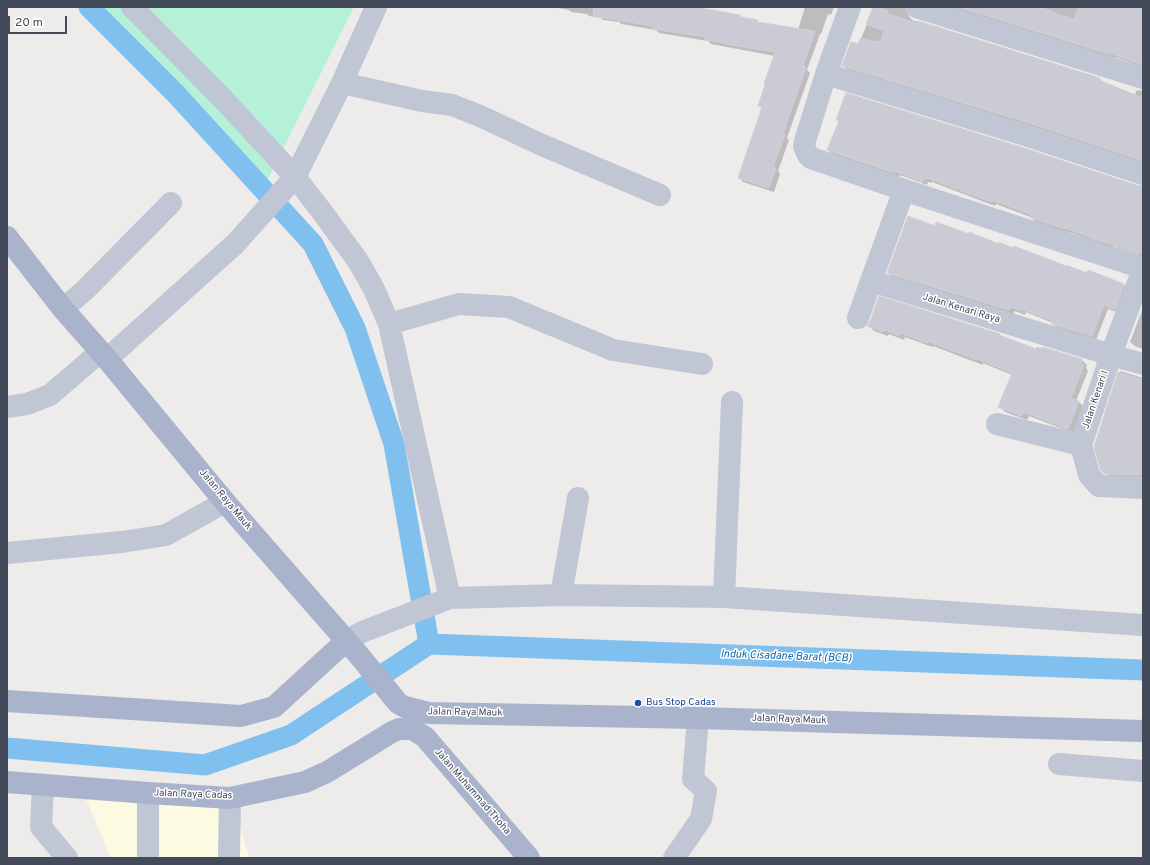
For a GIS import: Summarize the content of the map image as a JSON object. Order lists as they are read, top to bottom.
{
  "streets": {
    "main road": ["Jalan Raya Mauk", "Jalan Muhammad Thoha", "Jalan Raya Cadas"],
    "street": ["Jalan Kenari Raya", "Jalan Kenari I"]
  },
  "crossings": [
    ["Jalan Kenari Raya", "Jalan Kenari I"],
    ["Jalan Muhammad Thoha", "Jalan Raya Cadas"]
  ],
  "water": ["Induk Cisadane Barat (BCB)"],
  "places": ["Bus Stop Cadas"],
  "scale_bar": "20 m"
}
